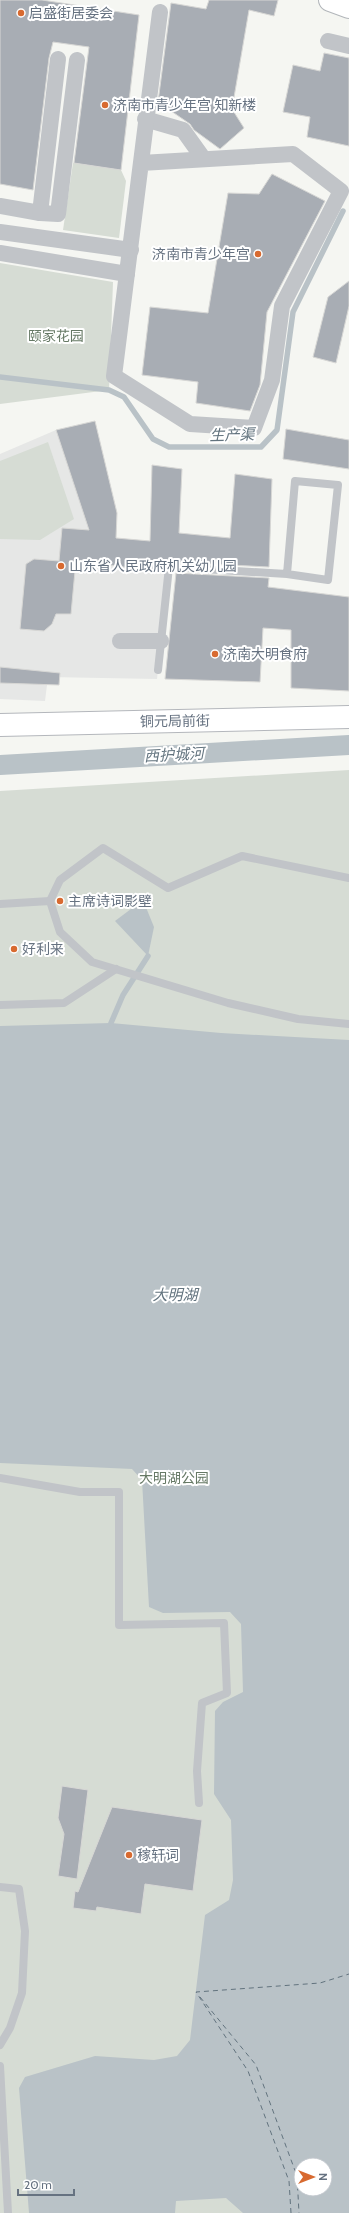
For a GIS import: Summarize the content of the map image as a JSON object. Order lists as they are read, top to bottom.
{
  "streets": {
    "street": ["铜元局前街"]
  },
  "water": ["生产渠", "西护城河", "大明湖"],
  "parks": ["颐家花园", "大明湖公园"],
  "places": [
    "启盛街居委会",
    "济南市青少年宫 知新楼",
    "济南市青少年宫",
    "山东省人民政府机关幼儿园",
    "济南大明食府",
    "主席诗词影壁",
    "好利来",
    "稼轩词"
  ],
  "scale_bar": "20 m",
  "north": "right"
}
